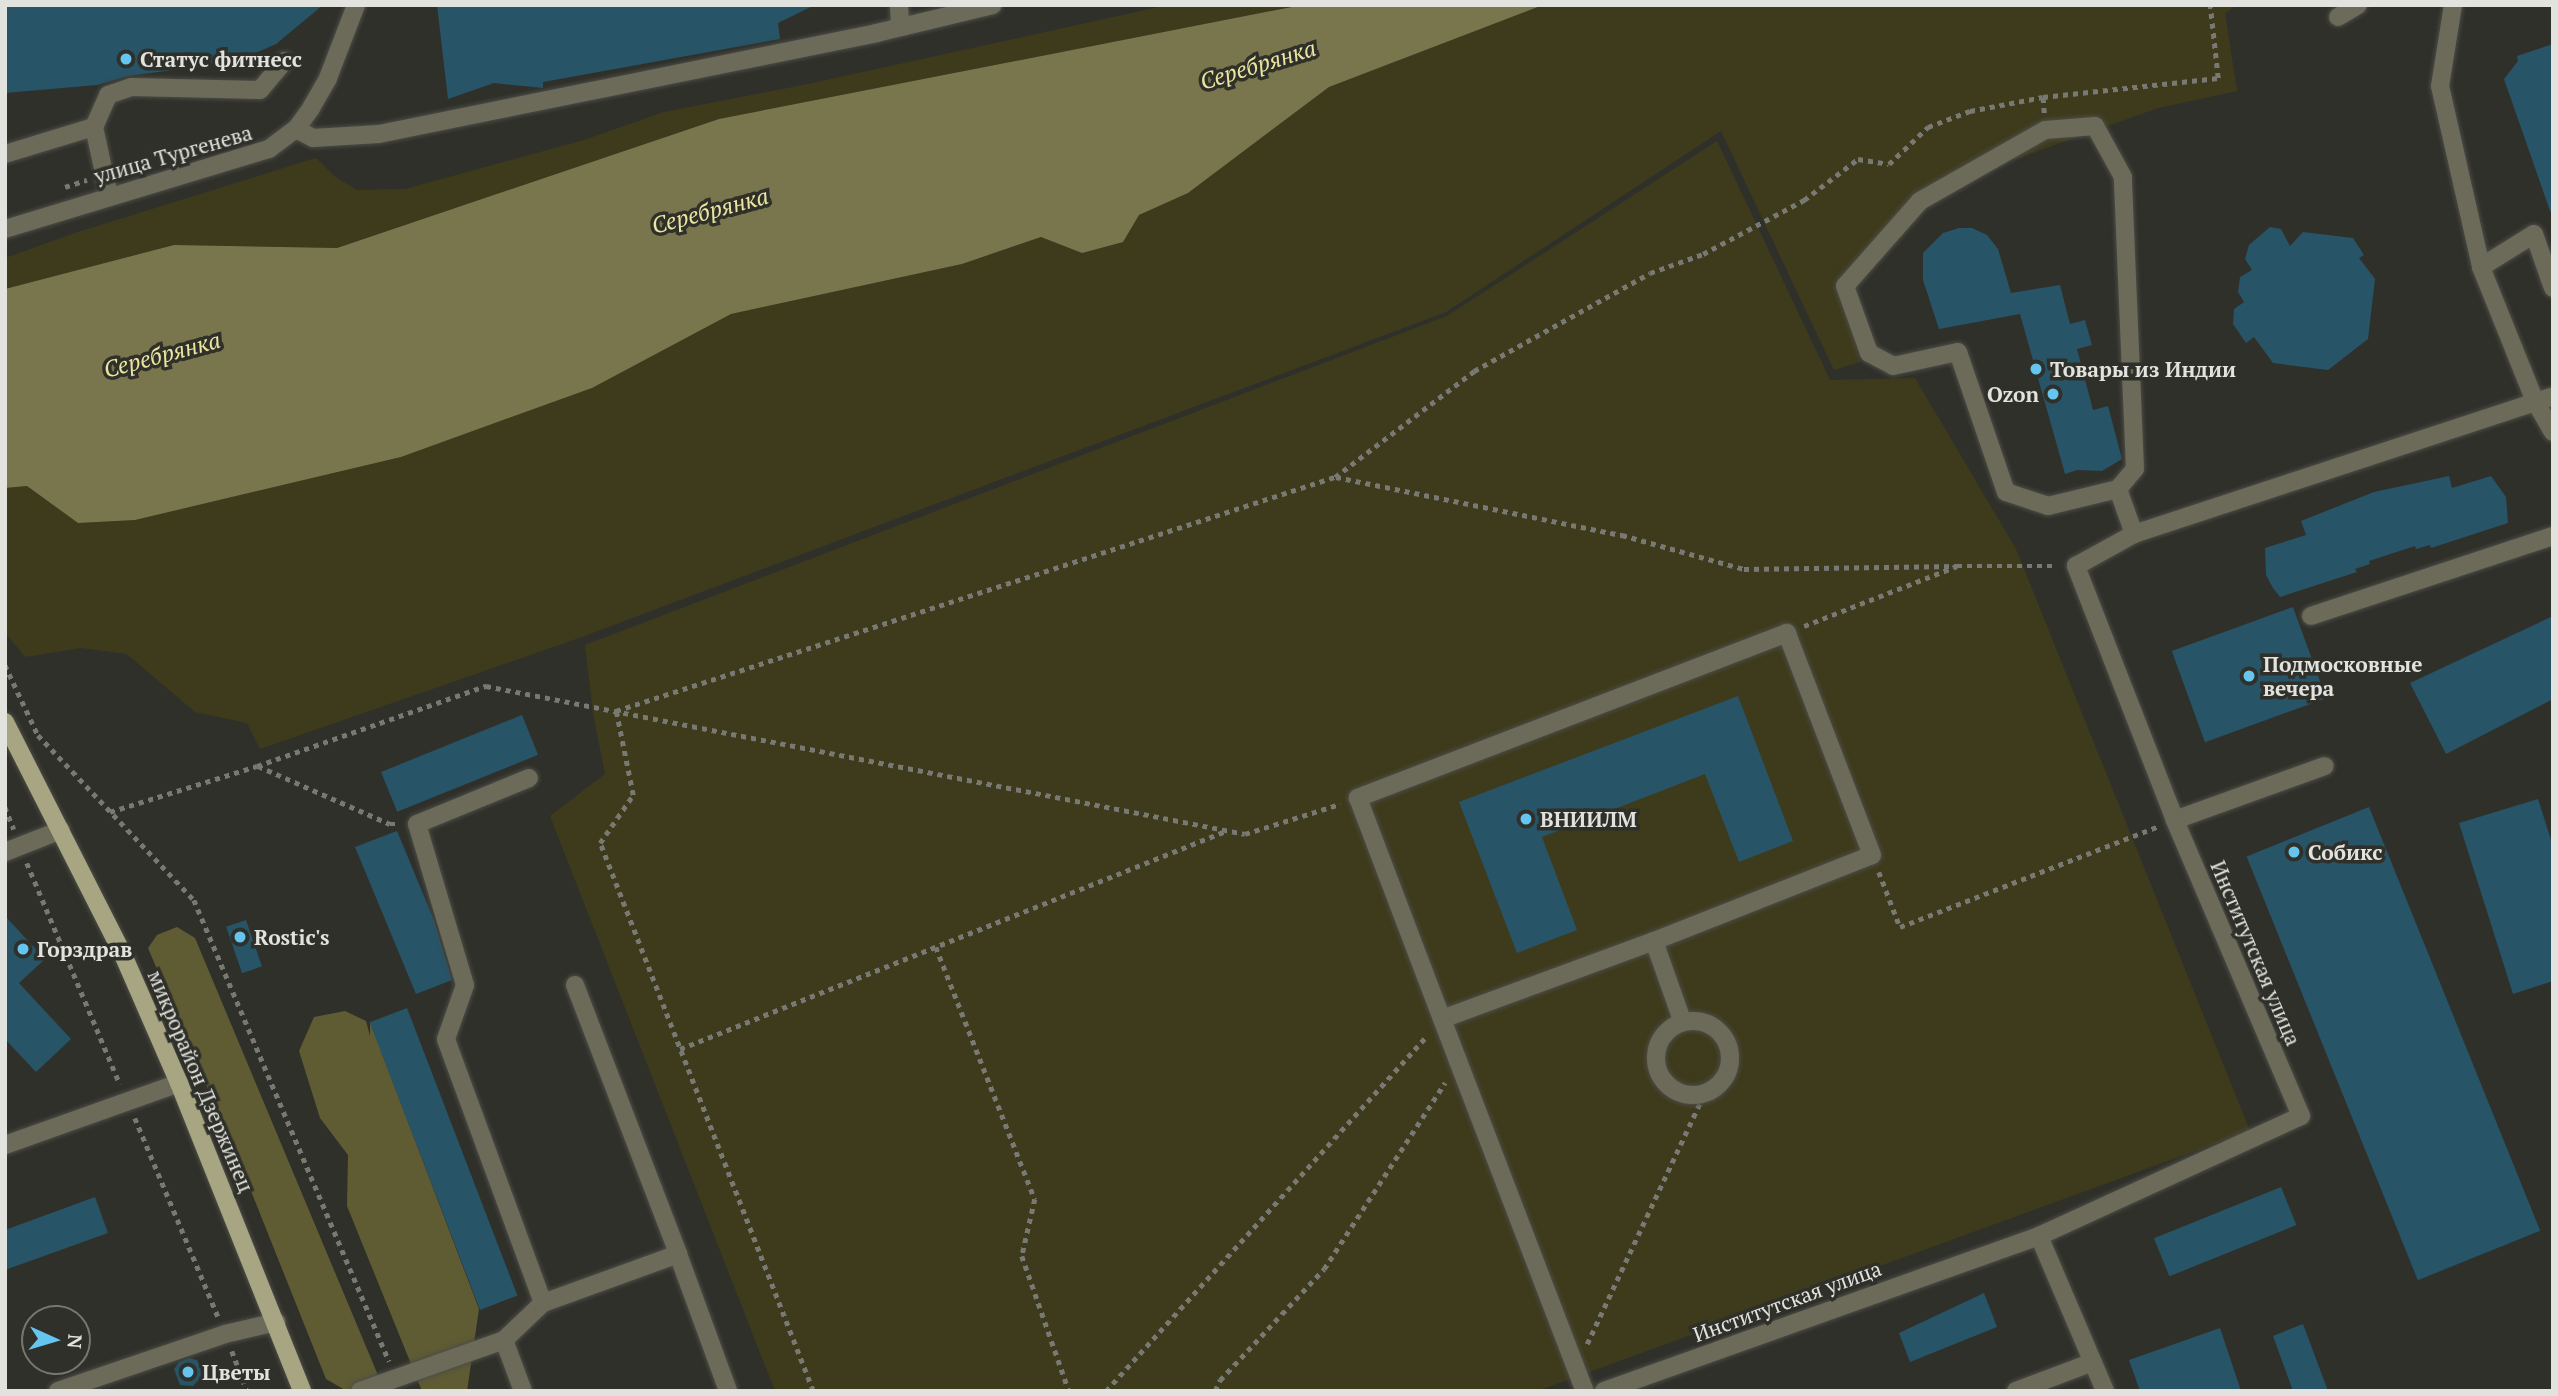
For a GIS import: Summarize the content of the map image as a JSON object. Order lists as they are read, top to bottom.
{
  "streets": {
    "main road": ["микрорайон Дзержинец"],
    "street": ["улица Тургенева", "Институтская улица"]
  },
  "water": ["Серебрянка"],
  "places": [
    "Статус фитнесс",
    "Товары из Индии",
    "Ozon",
    "Подмосковные вечера",
    "ВНИИЛМ",
    "Собикс",
    "Rostic's",
    "Горздрав",
    "Цветы"
  ],
  "north": "right"
}
